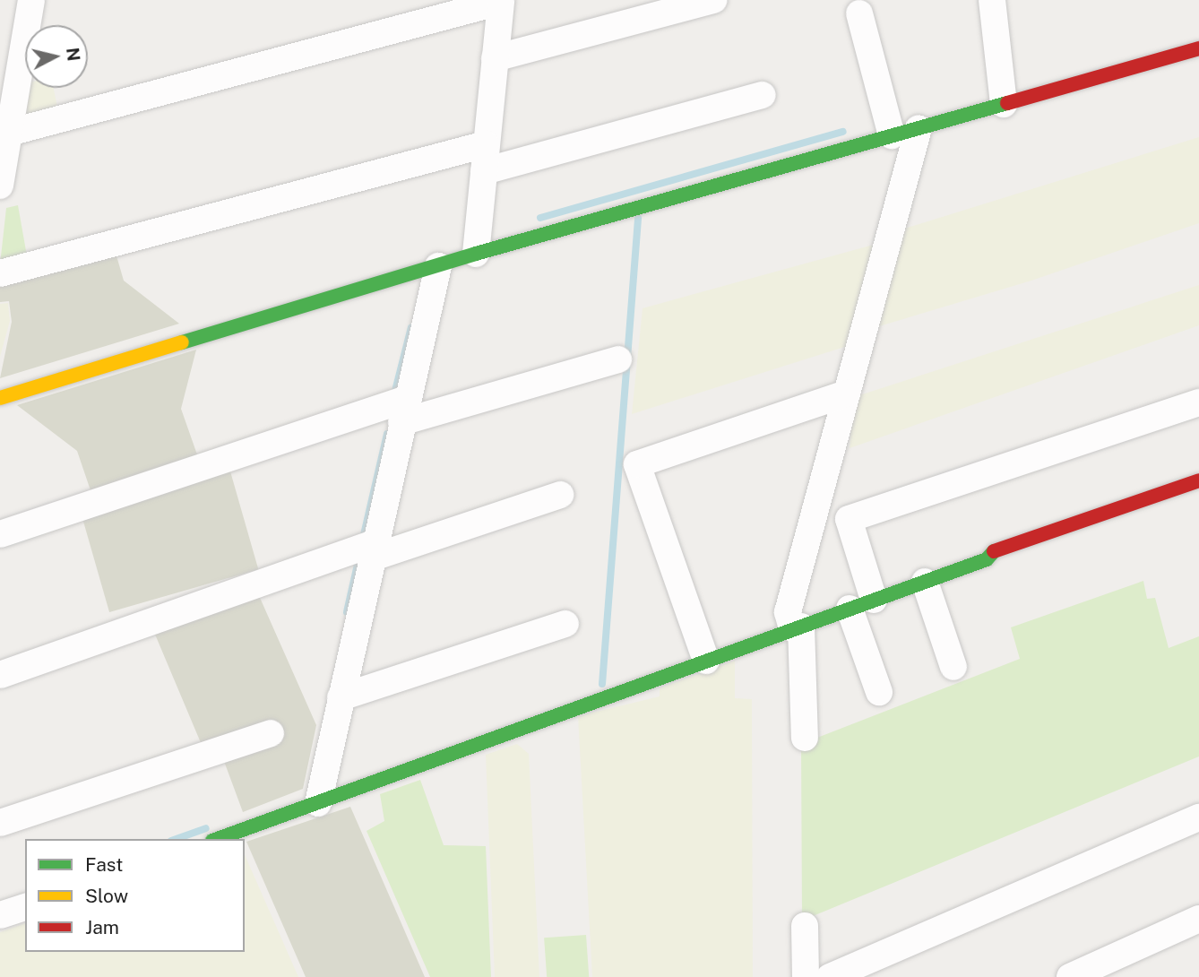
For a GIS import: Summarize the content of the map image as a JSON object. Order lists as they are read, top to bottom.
{
  "legend": ["Fast", "Slow", "Jam"],
  "north": "right"
}
